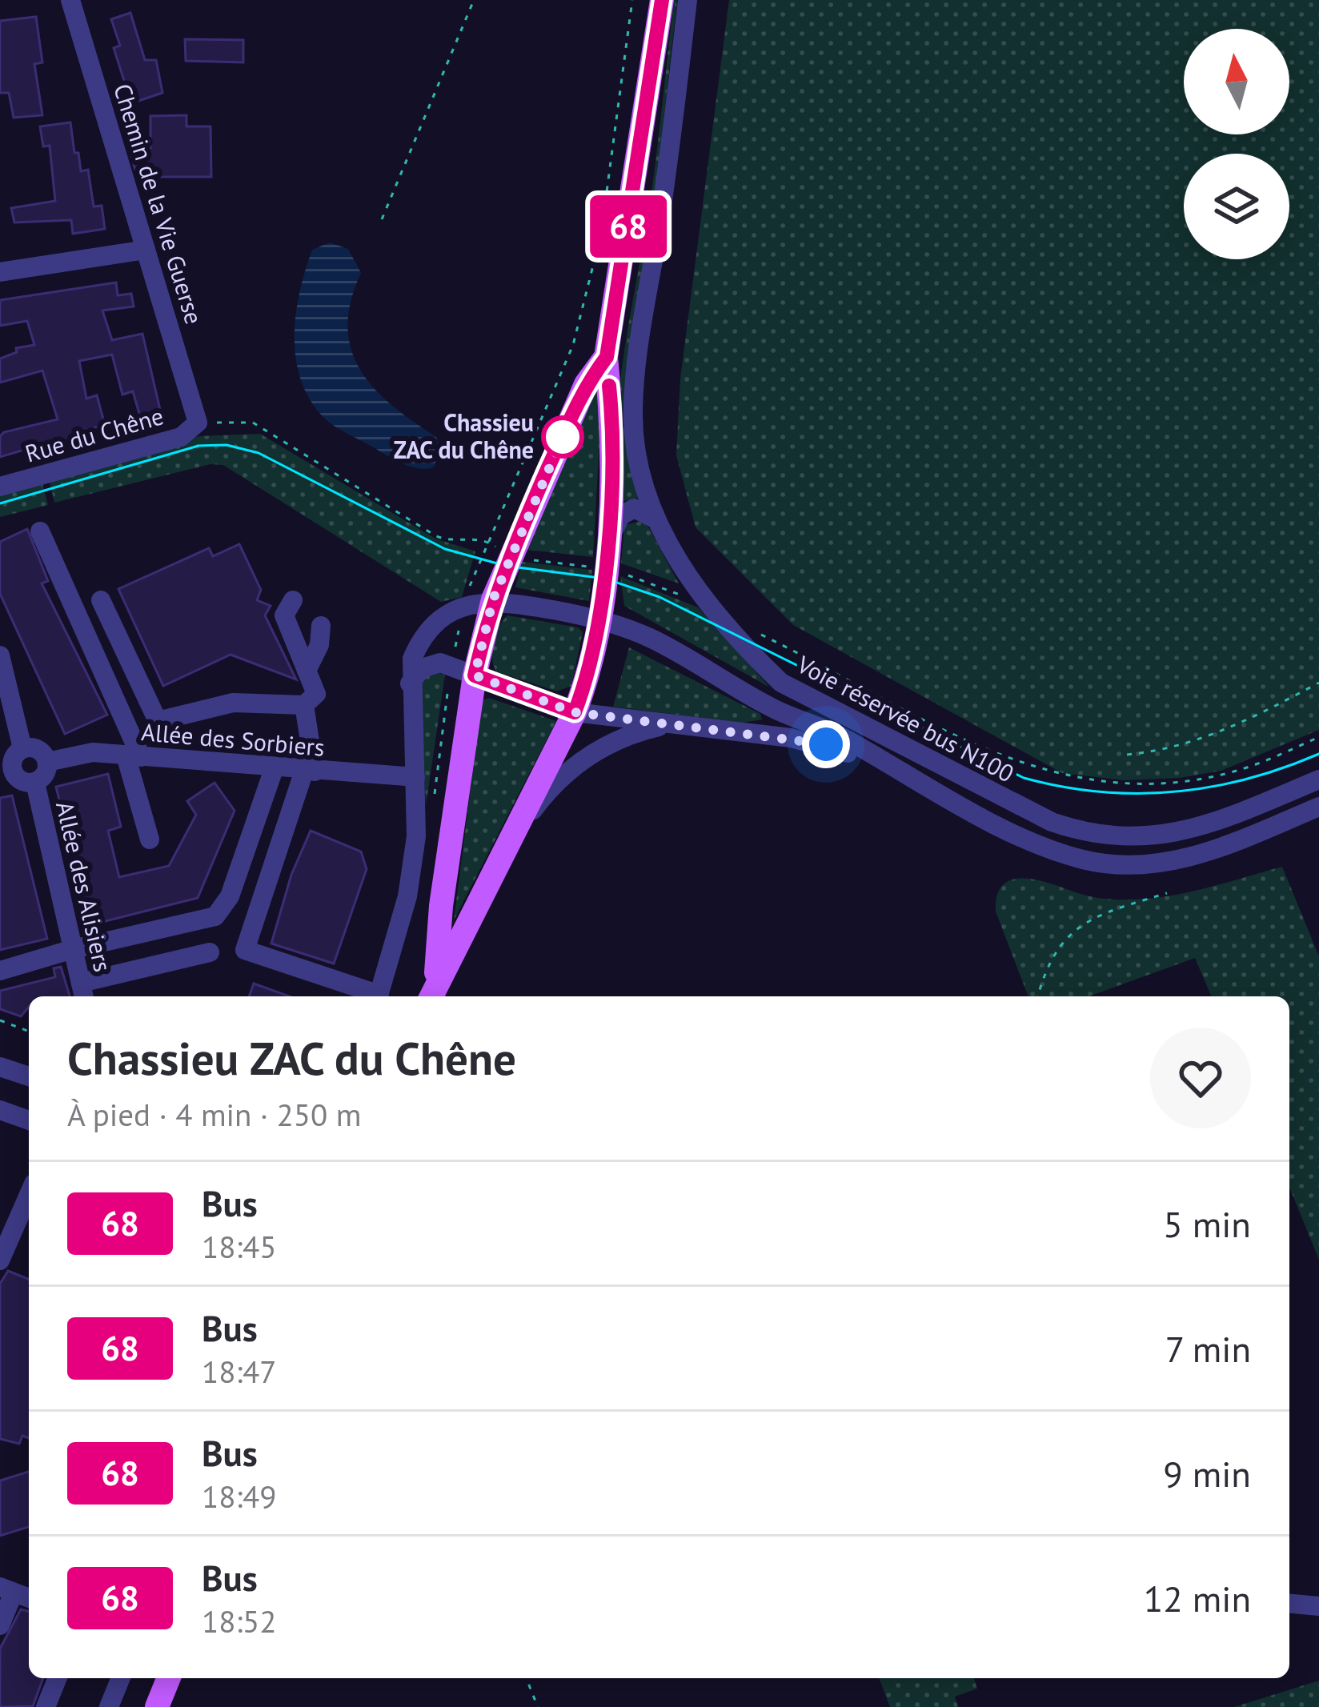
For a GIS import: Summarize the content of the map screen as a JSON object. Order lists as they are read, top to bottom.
{
  "streets": {
    "street": [
      "Chemin de la Vie Guerse",
      "Rue du Chêne",
      "Voie réservée bus N100",
      "Allée des Sorbiers",
      "Allée des Alisiers"
    ]
  },
  "crossings": [
    ["Chemin de la Vie Guerse", "Rue du Chêne"],
    ["Allée des Sorbiers", "Allée des Alisiers"]
  ],
  "places": ["Chassieu ZAC du Chêne"],
  "lines": ["bus line 68"],
  "north": "top",
  "page": {
    "on_map": "68",
    "heading": ["Chassieu ZAC du Chêne", "À pied · 4 min · 250 m"],
    "list": [
      {
        "mark": "68",
        "name": "Bus",
        "note": "18:45",
        "value": "5 min"
      },
      {
        "mark": "68",
        "name": "Bus",
        "note": "18:47",
        "value": "7 min"
      },
      {
        "mark": "68",
        "name": "Bus",
        "note": "18:49",
        "value": "9 min"
      },
      {
        "mark": "68",
        "name": "Bus",
        "note": "18:52",
        "value": "12 min"
      }
    ]
  }
}
